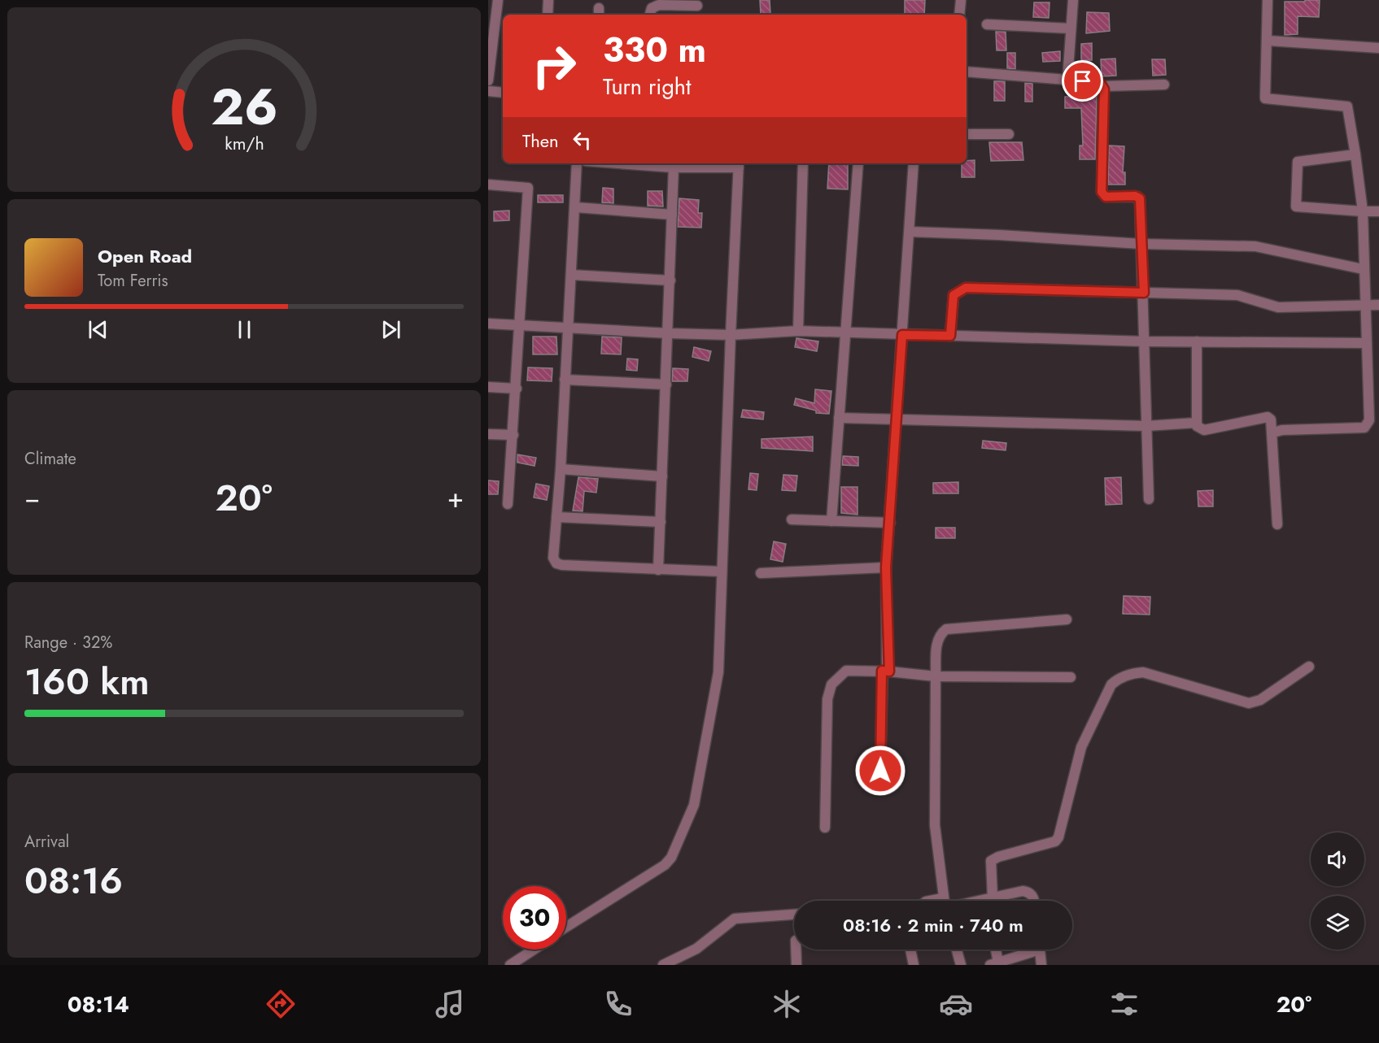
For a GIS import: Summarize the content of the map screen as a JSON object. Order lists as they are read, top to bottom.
{
  "page": {
    "turn": ["330 m", "Turn right"],
    "then": "Then",
    "song": ["Open Road", "Tom Ferris"],
    "tile": [
      "Climate",
      ["Range · 32%", "160 km"],
      ["Arrival", "08:16"]
    ],
    "heat": ["−", "20°", "+"],
    "limit": "30",
    "trip": "08:16 · 2 min · 740 m",
    "tabs": ["08:14", "20°"],
    "gauge": ["26", "km/h"]
  }
}
